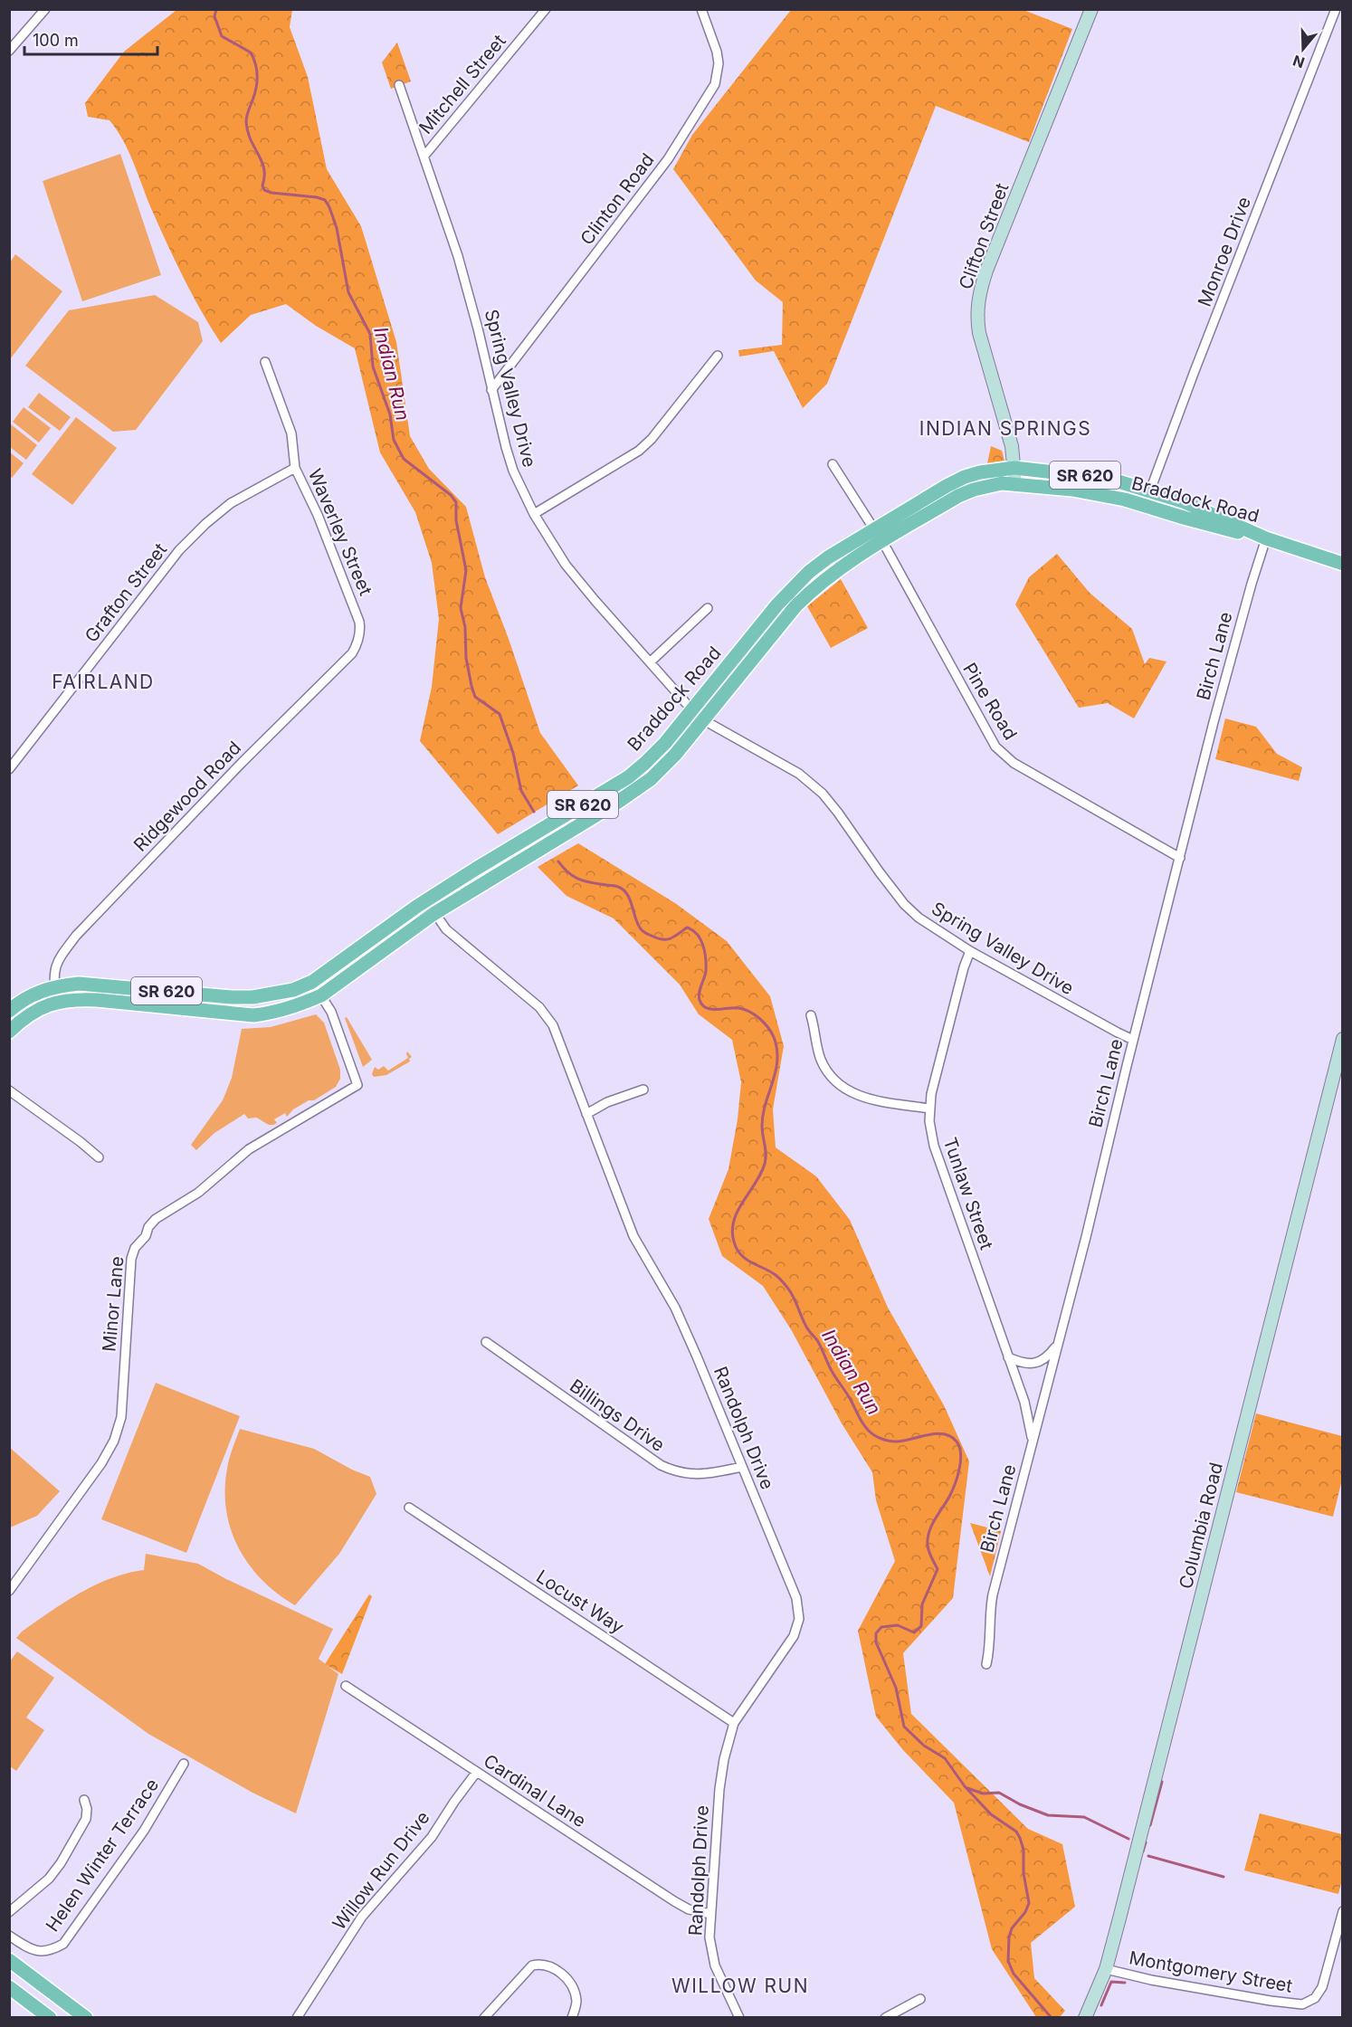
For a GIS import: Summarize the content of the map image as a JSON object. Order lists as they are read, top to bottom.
{
  "streets": {
    "main road": ["SR 620", "Braddock Road"],
    "street": [
      "Mitchell Street",
      "Clinton Road",
      "Clifton Street",
      "Monroe Drive",
      "Spring Valley Drive",
      "Waverley Street",
      "Grafton Street",
      "Birch Lane",
      "Pine Road",
      "Ridgewood Road",
      "Tunlaw Street",
      "Minor Lane",
      "Billings Drive",
      "Randolph Drive",
      "Columbia Road",
      "Locust Way",
      "Cardinal Lane",
      "Helen Winter Terrace",
      "Willow Run Drive",
      "Montgomery Street"
    ]
  },
  "crossings": [
    ["Mitchell Street", "Spring Valley Drive"],
    ["Clinton Road", "Spring Valley Drive"],
    ["Clifton Street", "Braddock Road"],
    ["Monroe Drive", "Braddock Road"],
    ["Spring Valley Drive", "Braddock Road"],
    ["Spring Valley Drive", "Birch Lane"],
    ["Spring Valley Drive", "Tunlaw Street"],
    ["Braddock Road", "Birch Lane"],
    ["Braddock Road", "Pine Road"],
    ["Braddock Road", "Ridgewood Road"],
    ["Braddock Road", "Minor Lane"],
    ["Braddock Road", "Randolph Drive"],
    ["Waverley Street", "Grafton Street"],
    ["Waverley Street", "Ridgewood Road"],
    ["Birch Lane", "Pine Road"],
    ["Birch Lane", "Tunlaw Street"],
    ["Billings Drive", "Randolph Drive"],
    ["Randolph Drive", "Locust Way"],
    ["Randolph Drive", "Cardinal Lane"],
    ["Columbia Road", "Montgomery Street"],
    ["Cardinal Lane", "Willow Run Drive"]
  ],
  "districts": ["INDIAN SPRINGS", "FAIRLAND", "WILLOW RUN"],
  "water": ["Indian Run"],
  "scale_bar": "100 m",
  "north": "bottom"
}
